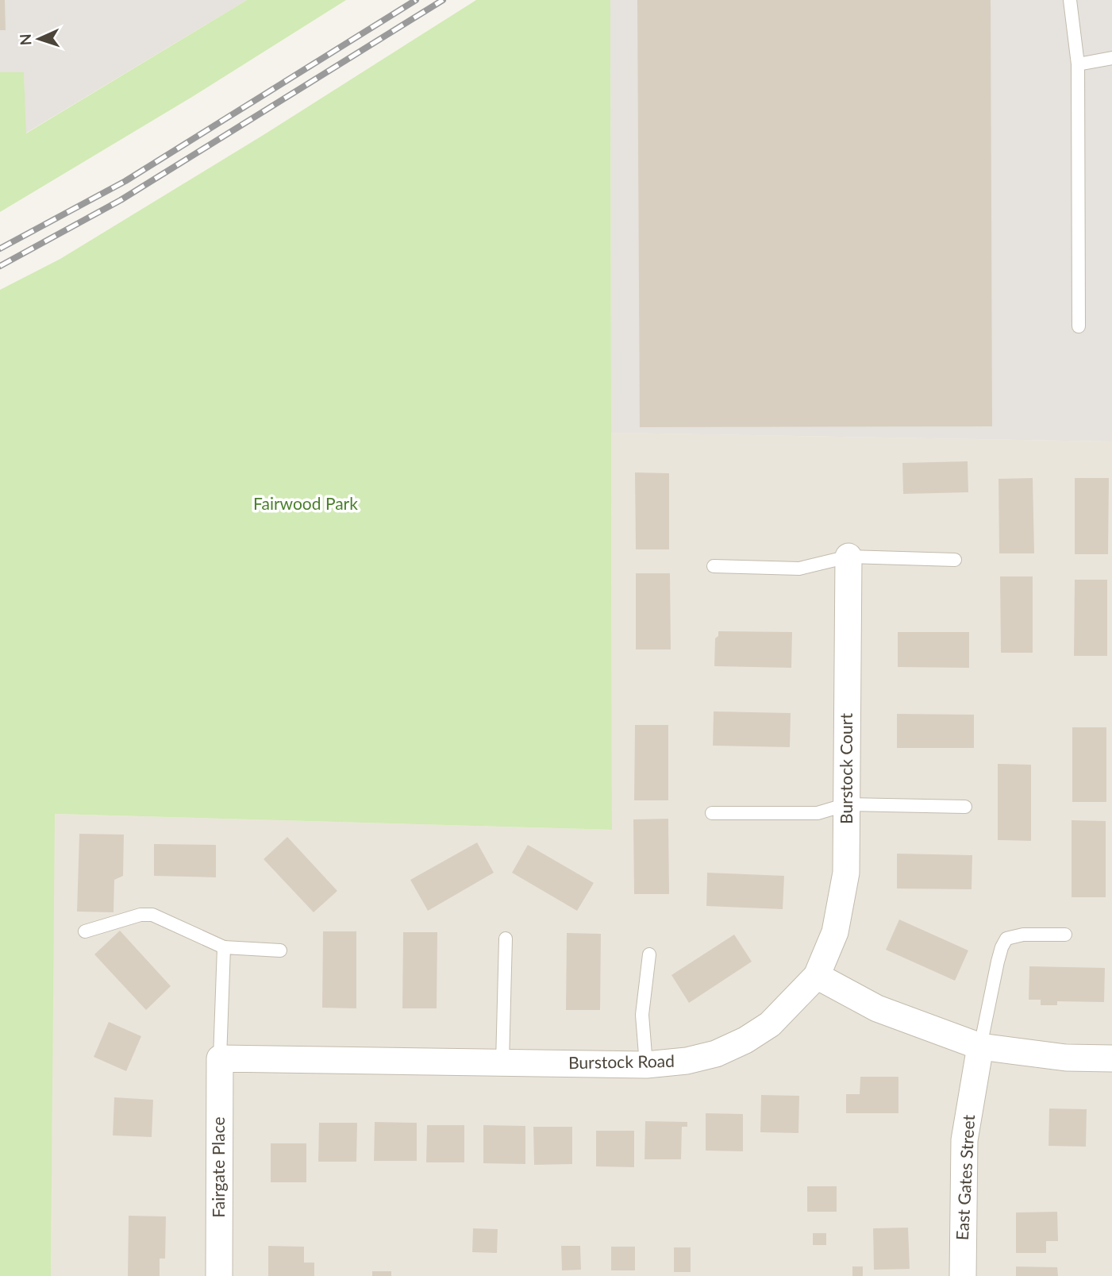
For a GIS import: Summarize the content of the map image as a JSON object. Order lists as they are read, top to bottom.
{
  "streets": {
    "street": [
      "Burstock Court",
      "Burstock Road",
      "Fairgate Place",
      "East Gates Street"
    ]
  },
  "crossings": [
    ["Burstock Court", "Burstock Road"],
    ["Burstock Road", "Fairgate Place"]
  ],
  "parks": ["Fairwood Park"],
  "north": "left"
}
